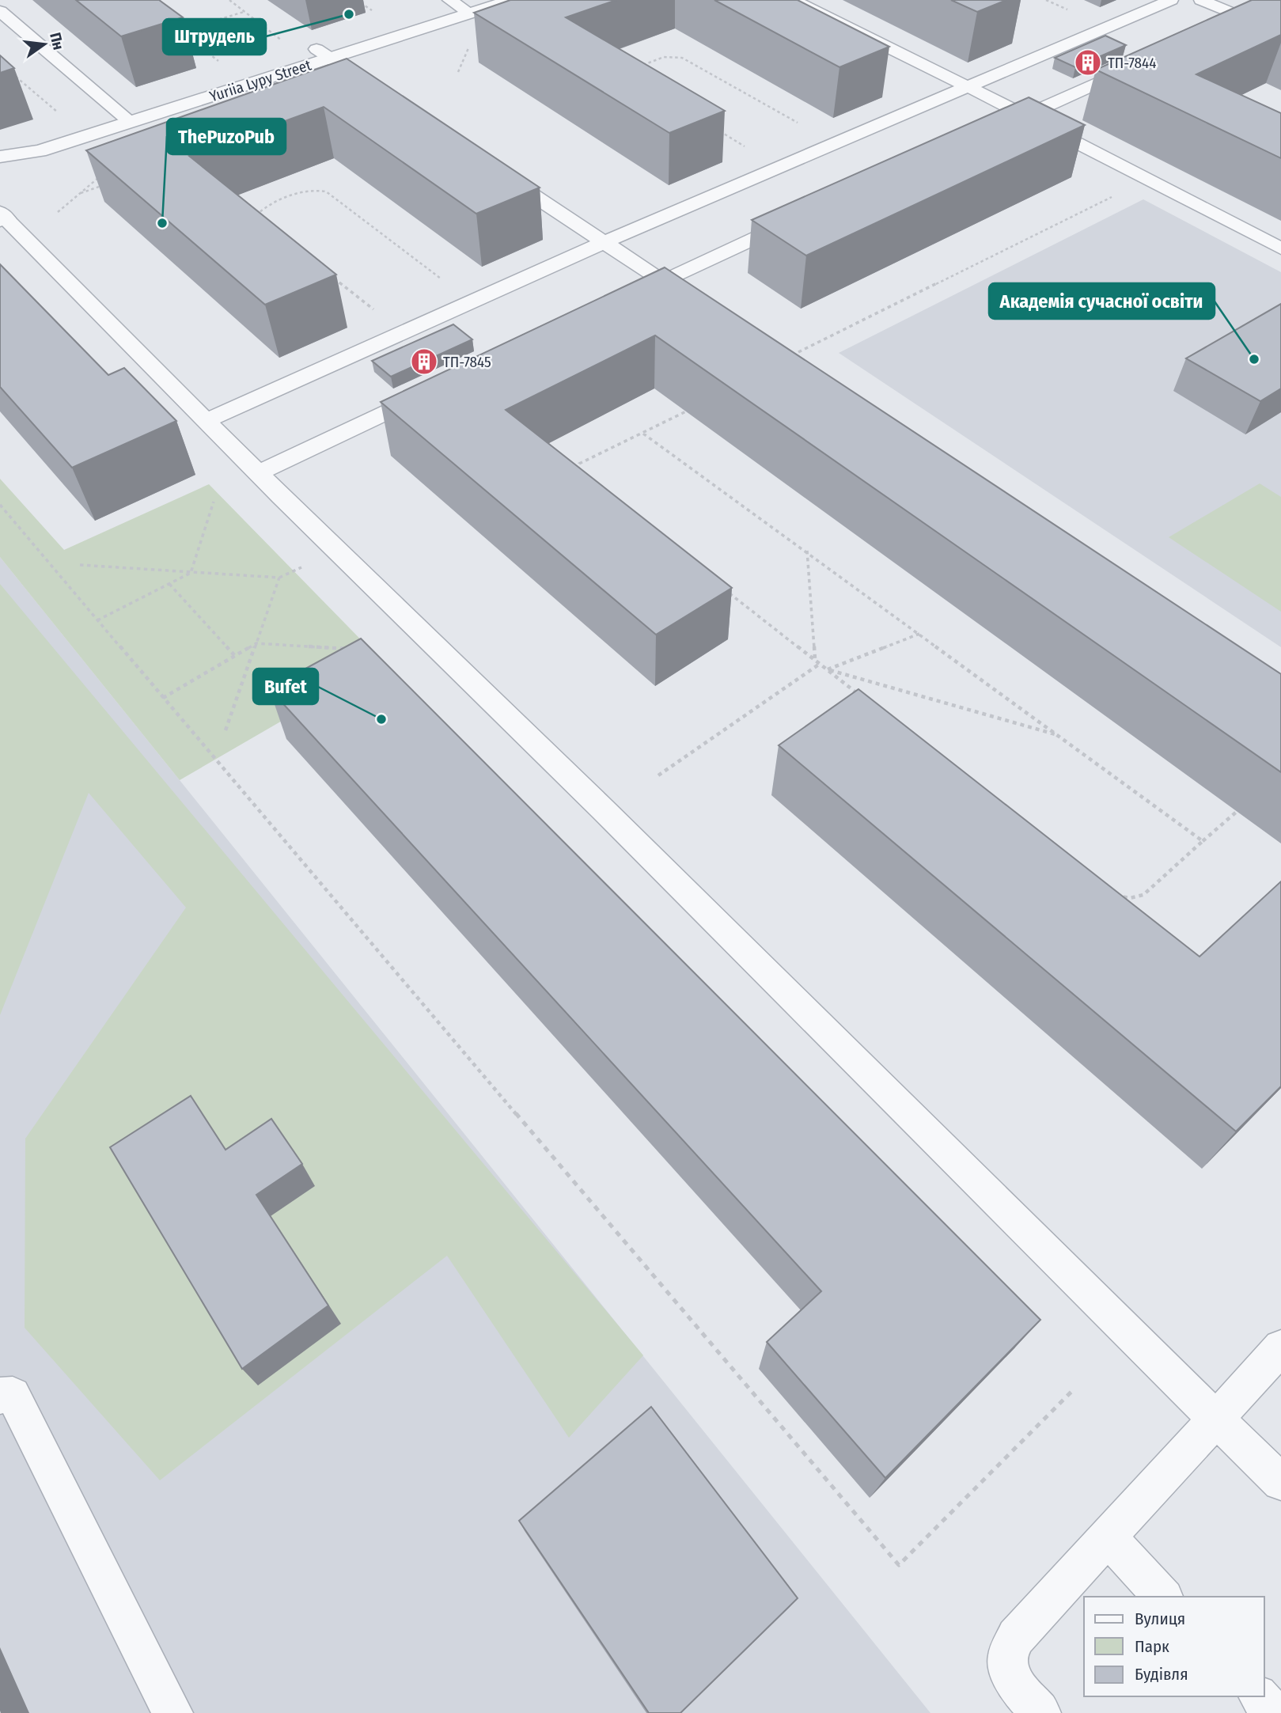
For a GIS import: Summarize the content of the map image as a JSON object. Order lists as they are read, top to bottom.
{
  "streets": {
    "street": ["Yuriia Lypy Street"]
  },
  "places": {
    "other": [
      "Штрудель",
      "ThePuzoPub",
      "Академія сучасної освіти",
      "Bufet"
    ],
    "building": ["ТП-7844", "ТП-7845"]
  },
  "legend": ["Вулиця", "Парк", "Будівля"],
  "north": "right"
}
